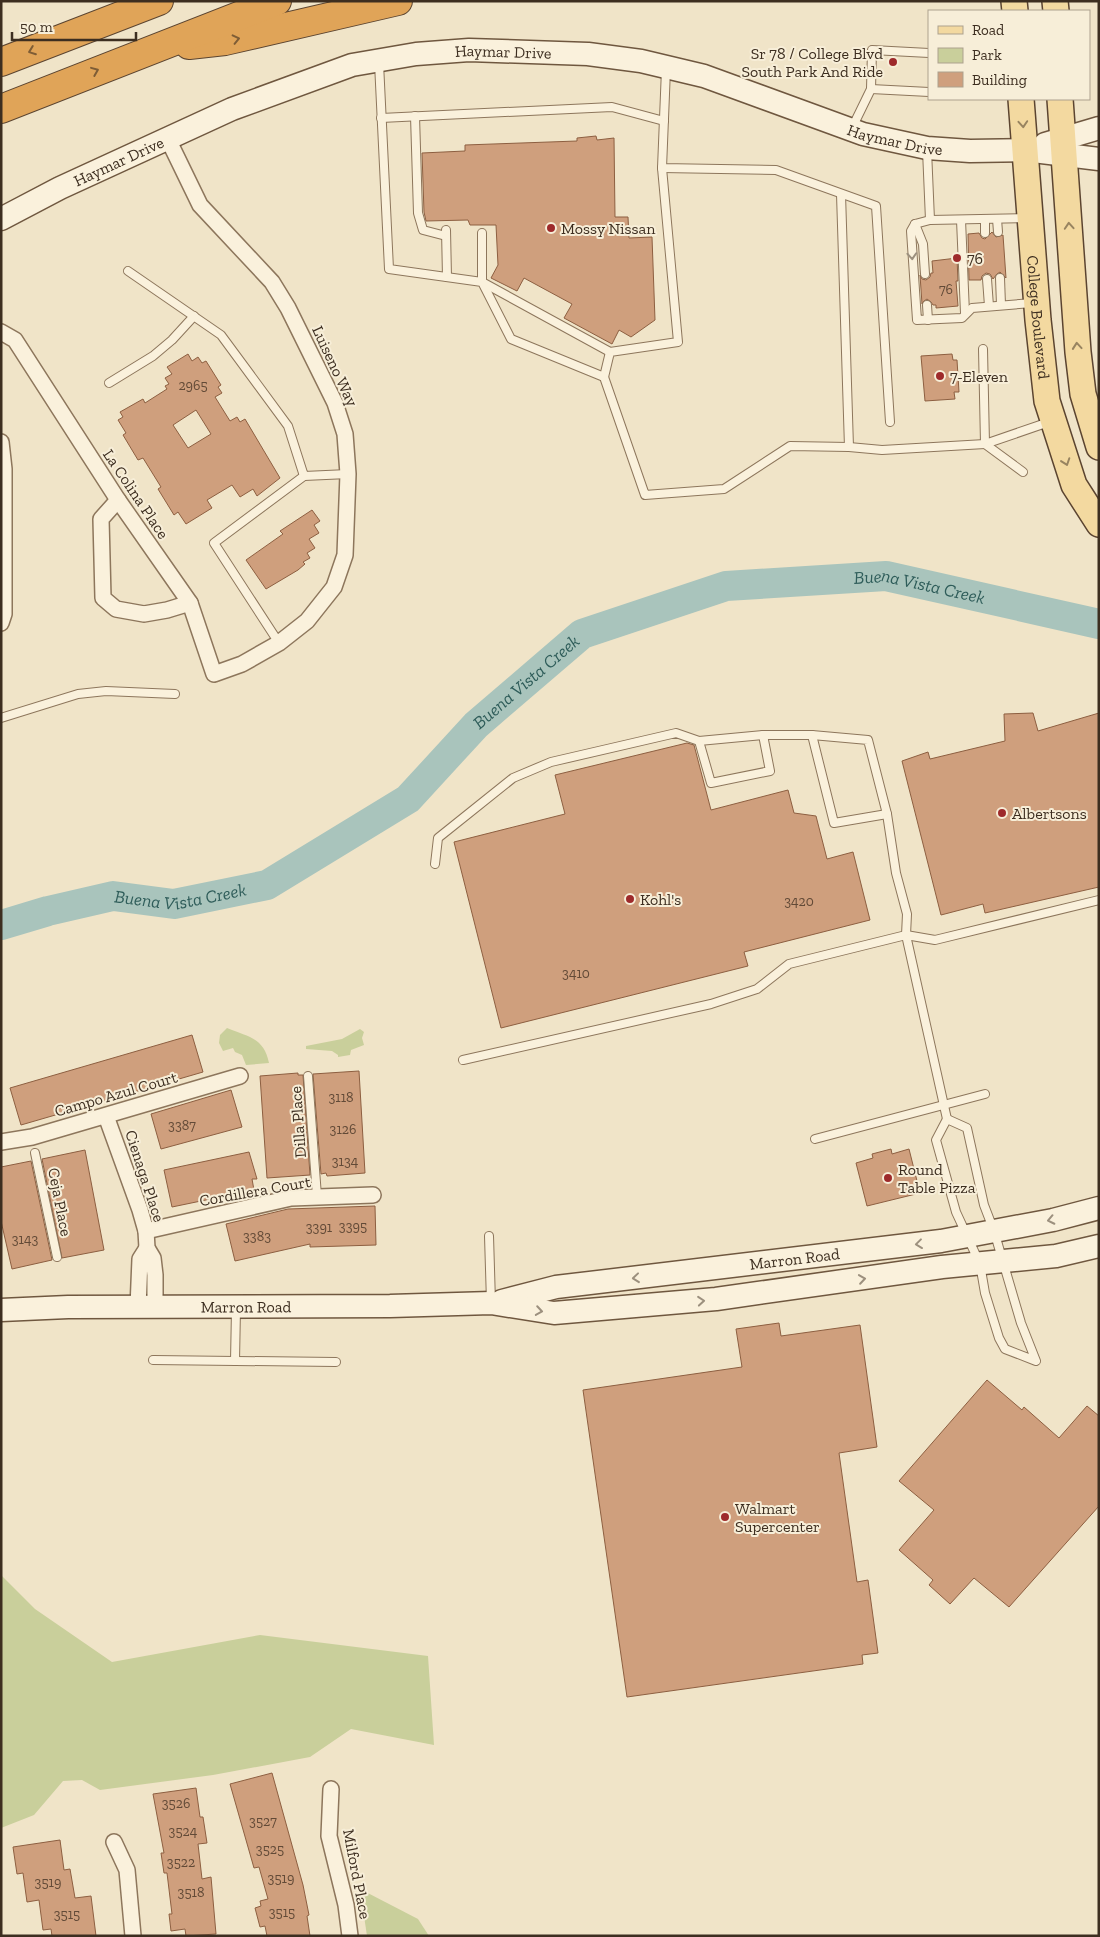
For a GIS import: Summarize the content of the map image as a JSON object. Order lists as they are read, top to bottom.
{
  "streets": {
    "main road": ["College Boulevard"],
    "street": [
      "Haymar Drive",
      "Luiseno Way",
      "La Colina Place",
      "Campo Azul Court",
      "Cienaga Place",
      "Cordillera Court",
      "Marron Road",
      "Milford Place"
    ],
    "lane": ["Dilla Place", "Ceja Place"]
  },
  "crossings": [
    ["Haymar Drive", "College Boulevard"],
    ["Haymar Drive", "Luiseno Way"],
    ["Luiseno Way", "La Colina Place"],
    ["Campo Azul Court", "Cienaga Place"],
    ["Dilla Place", "Cordillera Court"],
    ["Cienaga Place", "Cordillera Court"],
    ["Cienaga Place", "Marron Road"]
  ],
  "water": ["Buena Vista Creek"],
  "places": [
    "Sr 78 / College Blvd South Park And Ride",
    "Mossy Nissan",
    "76",
    "7-Eleven",
    "Albertsons",
    "Kohl's",
    "Round Table Pizza",
    "Walmart Supercenter"
  ],
  "house_numbers": [
    "76",
    "2965",
    "3420",
    "3410",
    "3118",
    "3387",
    "3126",
    "3134",
    "3395",
    "3391",
    "3383",
    "3143",
    "3526",
    "3527",
    "3524",
    "3525",
    "3522",
    "3519",
    "3519",
    "3518",
    "3515",
    "3515"
  ],
  "legend": ["Road", "Park", "Building"],
  "scale_bar": "50 m"
}
